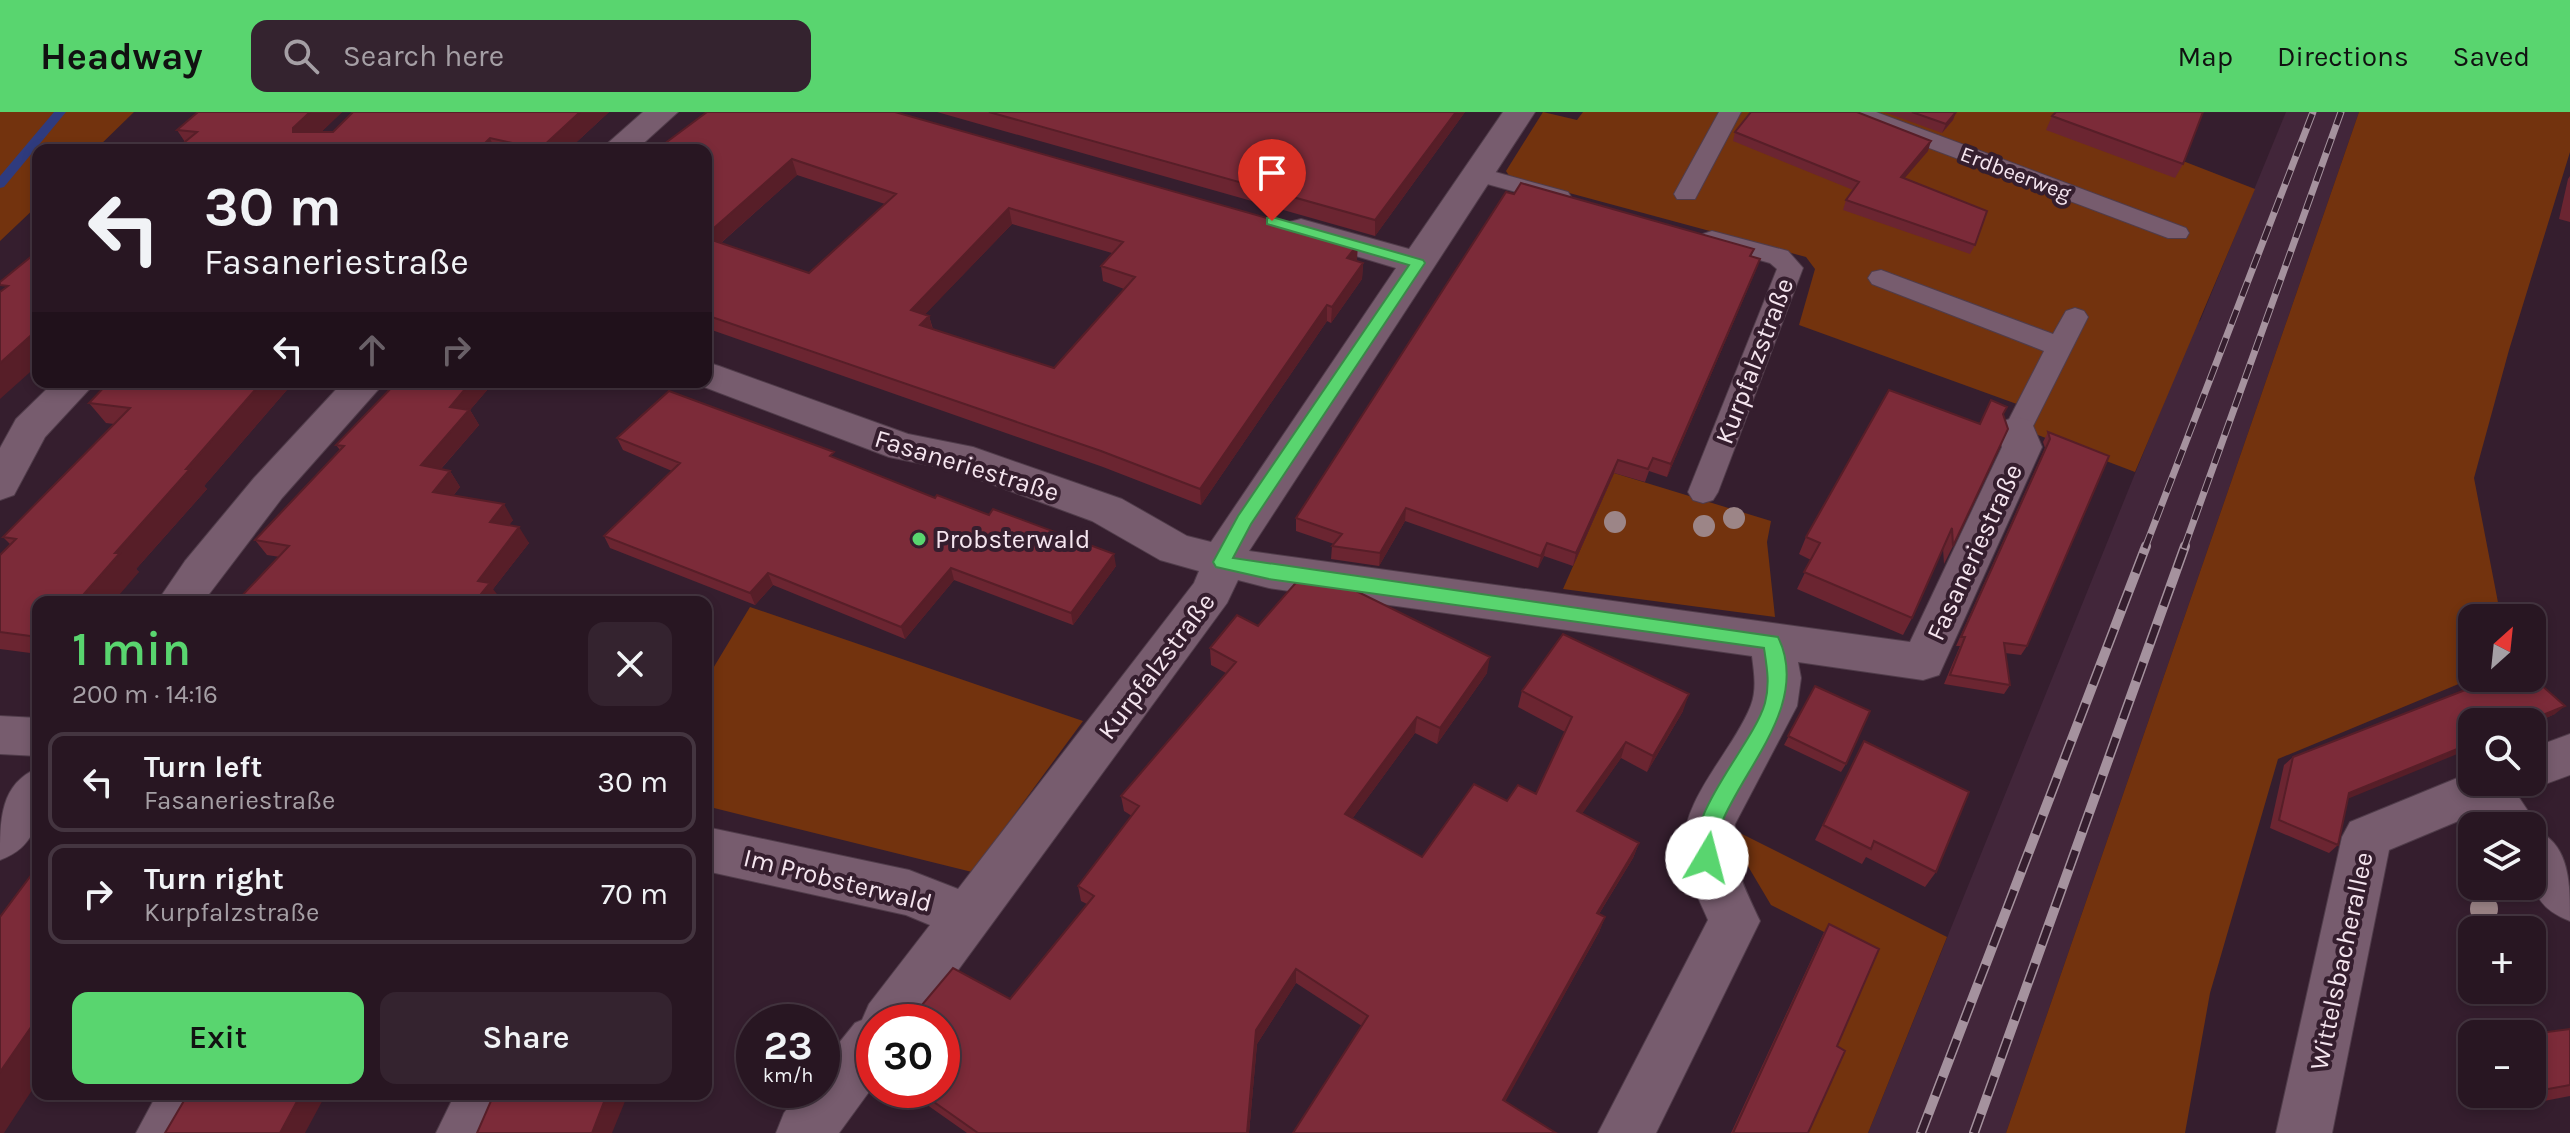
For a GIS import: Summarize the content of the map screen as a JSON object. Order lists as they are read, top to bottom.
{
  "streets": {
    "street": [
      "Kurpfalzstraße",
      "Fasaneriestraße",
      "Im Probsterwald",
      "Wittelsbacherallee"
    ],
    "lane": ["Erdbeerweg"]
  },
  "crossings": [
    ["Kurpfalzstraße", "Fasaneriestraße"],
    ["Kurpfalzstraße", "Im Probsterwald"]
  ],
  "places": ["Probsterwald"],
  "north": "top right",
  "page": {
    "header": "Headway",
    "search": "Search here",
    "nav": ["Map", "Directions", "Saved"],
    "turn": ["30 m", "Fasaneriestraße"],
    "heading": ["1 min", "200 m · 14:16"],
    "map_buttons": ["+", "−"],
    "list": [
      {
        "name": "Turn left",
        "note": "Fasaneriestraße",
        "value": "30 m"
      },
      {
        "name": "Turn right",
        "note": "Kurpfalzstraße",
        "value": "70 m"
      }
    ],
    "buttons": ["Exit", "Share"],
    "speed": "23 km/h",
    "limit": "30"
  }
}
